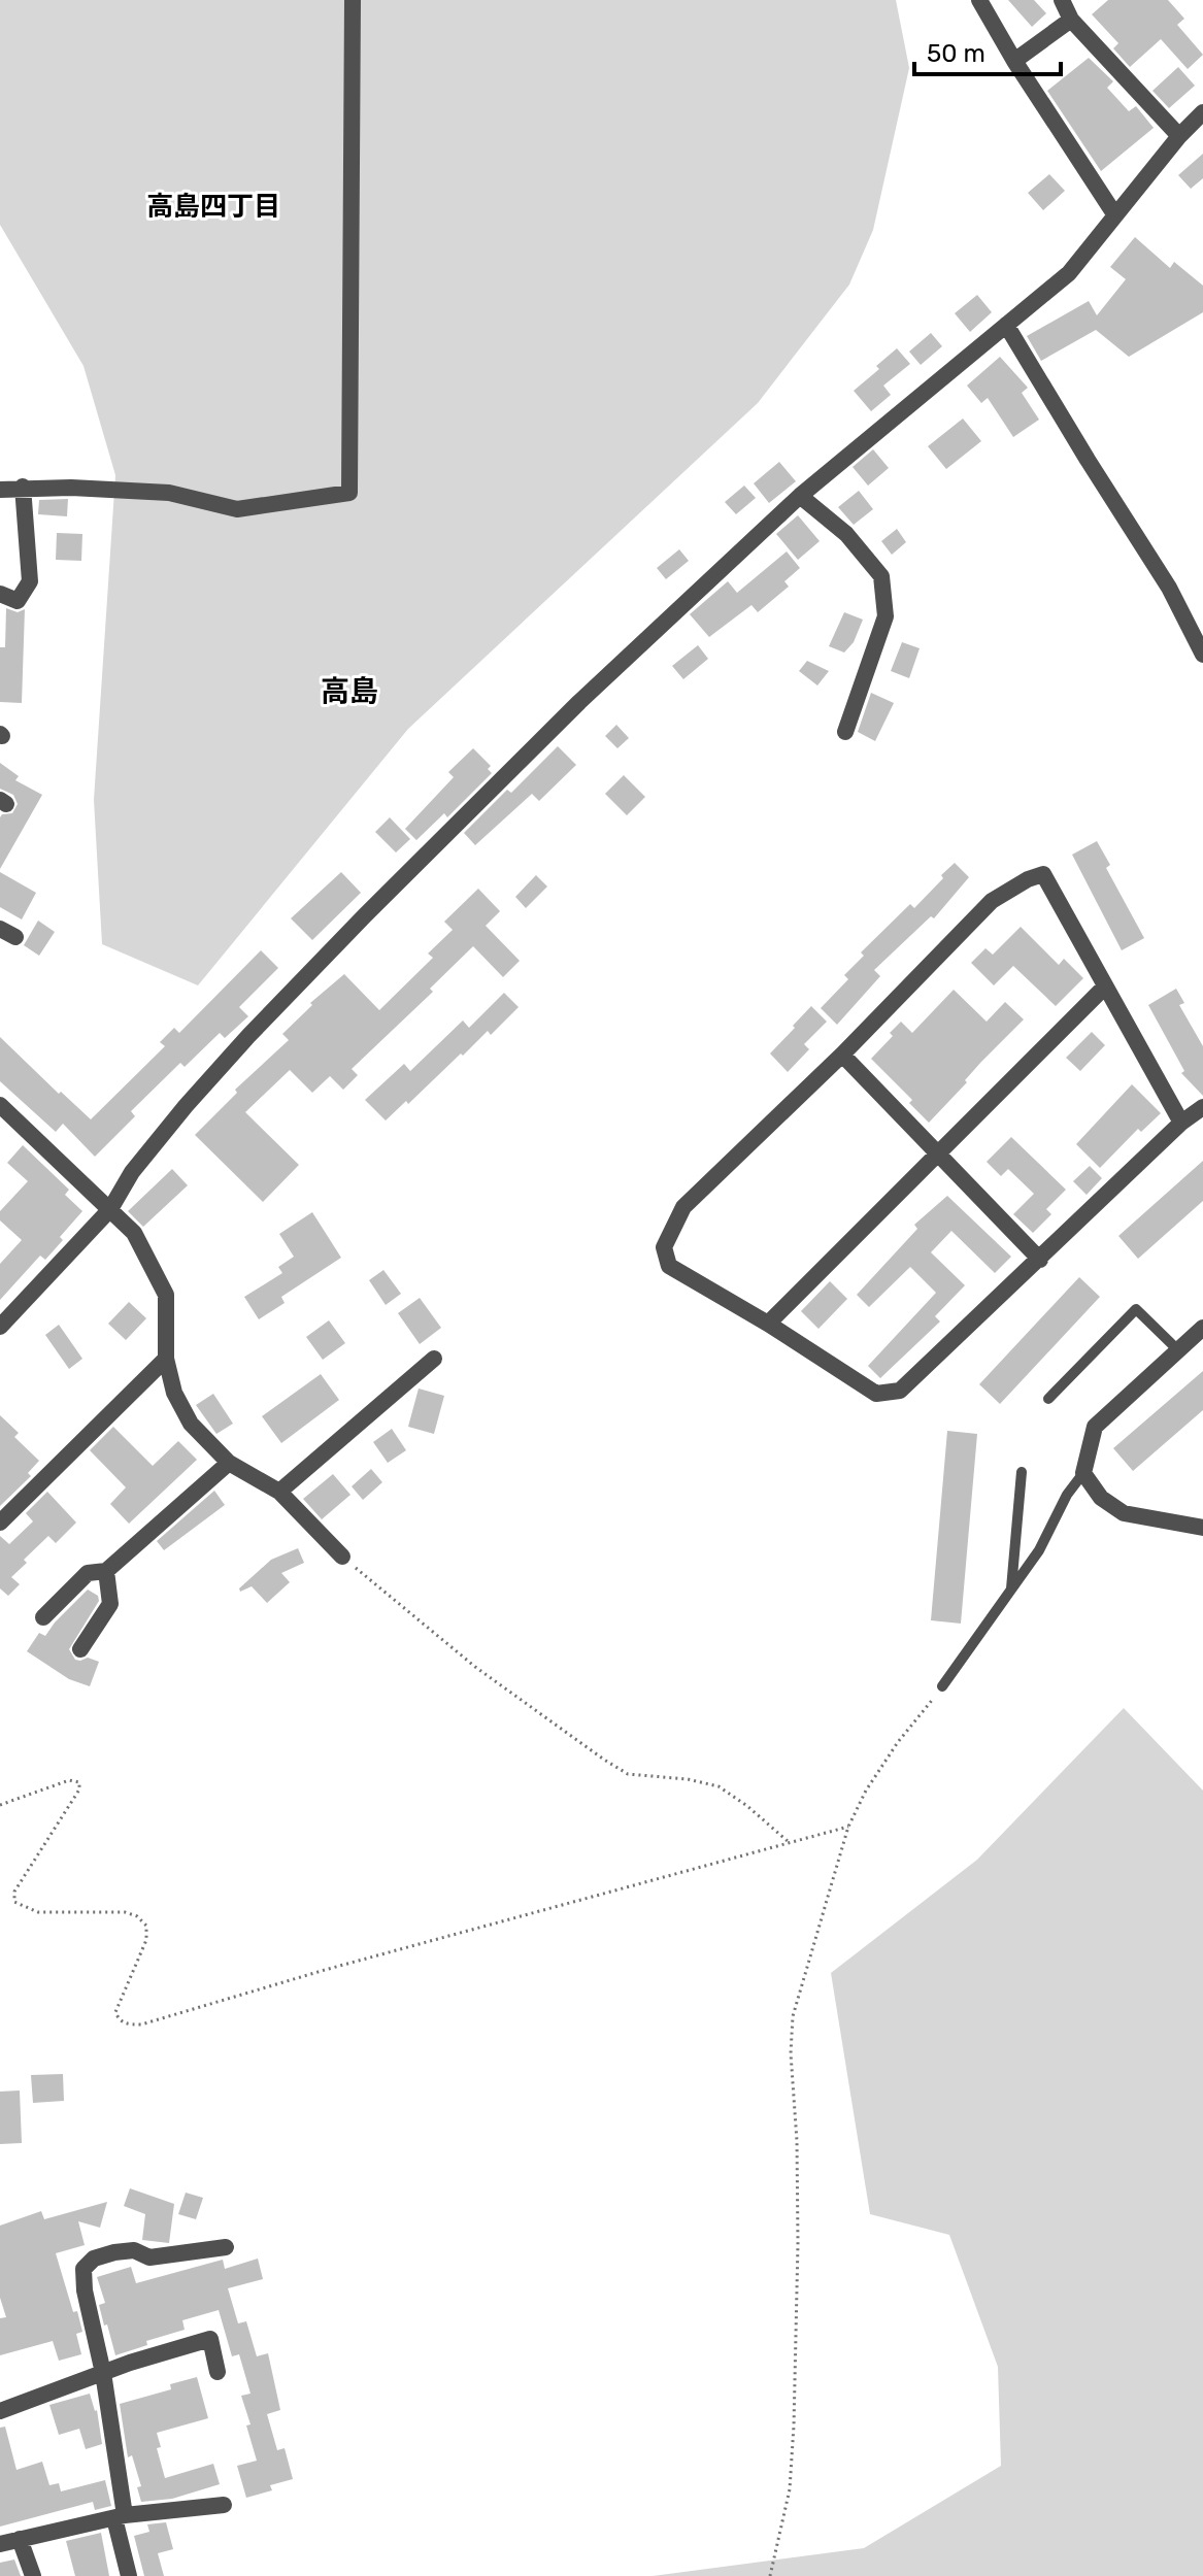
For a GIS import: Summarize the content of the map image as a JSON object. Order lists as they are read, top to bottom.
{
  "districts": ["高島四丁目", "高島"],
  "scale_bar": "50 m"
}
